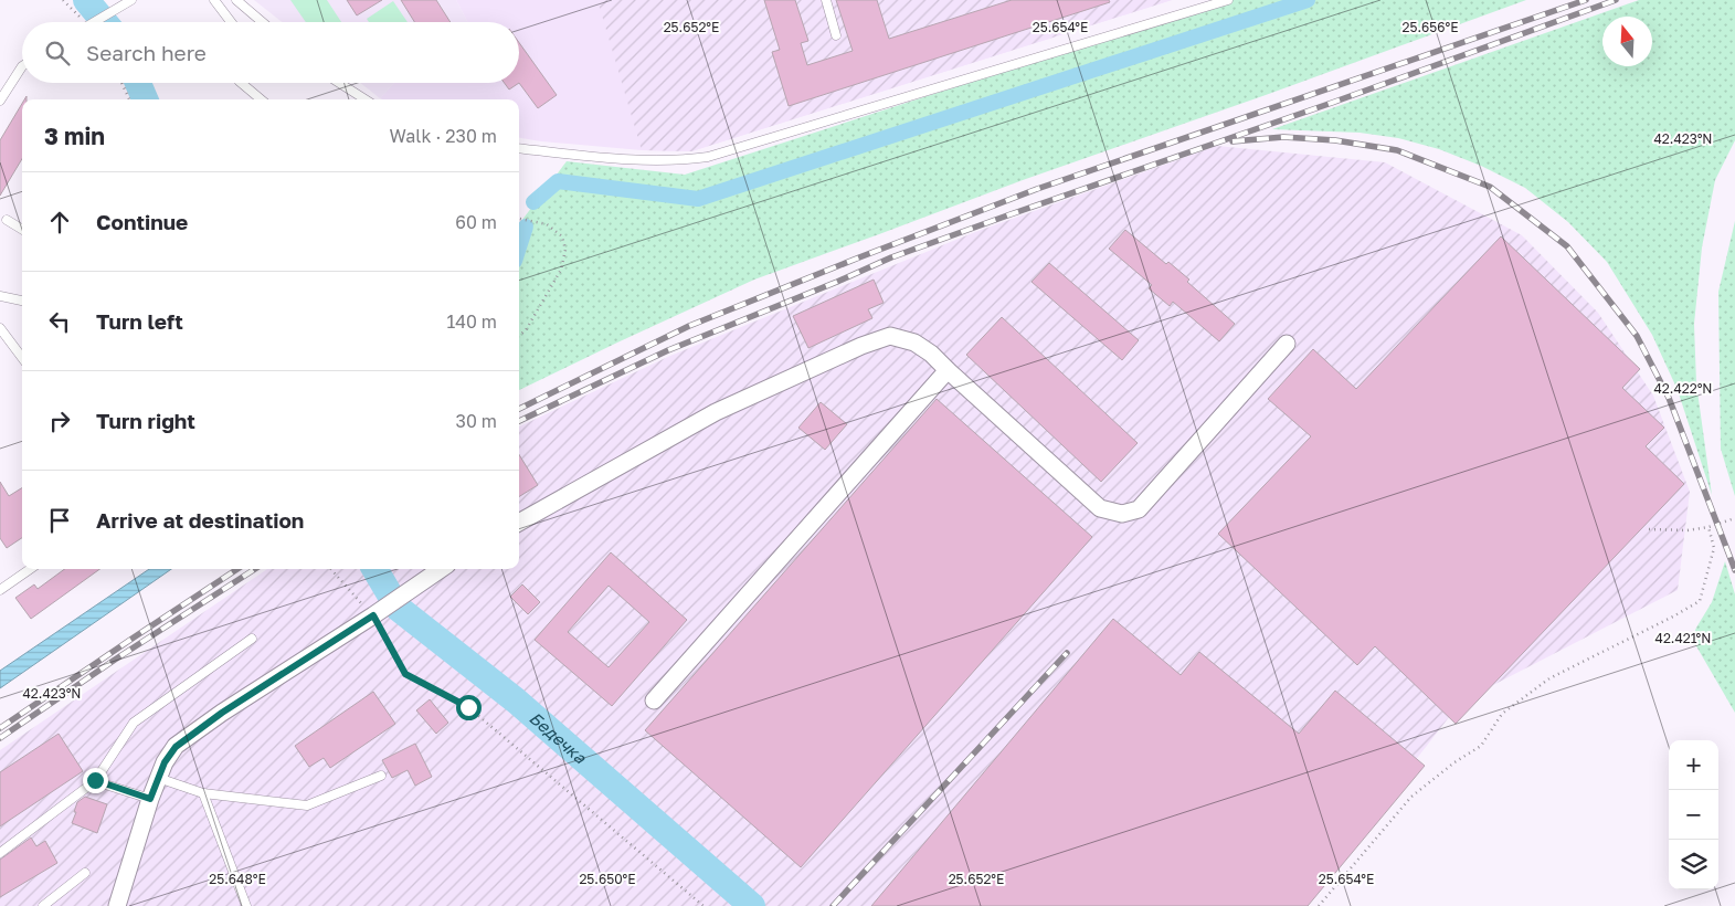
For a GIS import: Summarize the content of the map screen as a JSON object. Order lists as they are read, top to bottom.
{
  "water": ["Бедечка"],
  "north": "top",
  "page": {
    "search": "Search here",
    "heading": ["3 min", "Walk · 230 m"],
    "list": [
      ["Continue", "60 m"],
      ["Turn left", "140 m"],
      ["Turn right", "30 m"],
      "Arrive at destination"
    ],
    "map_buttons": ["+", "−"]
  },
  "coordinates": [
    "25.652°E",
    "25.654°E",
    "25.656°E",
    "42.423°N",
    "42.422°N",
    "42.421°N",
    "25.648°E",
    "25.650°E"
  ]
}
